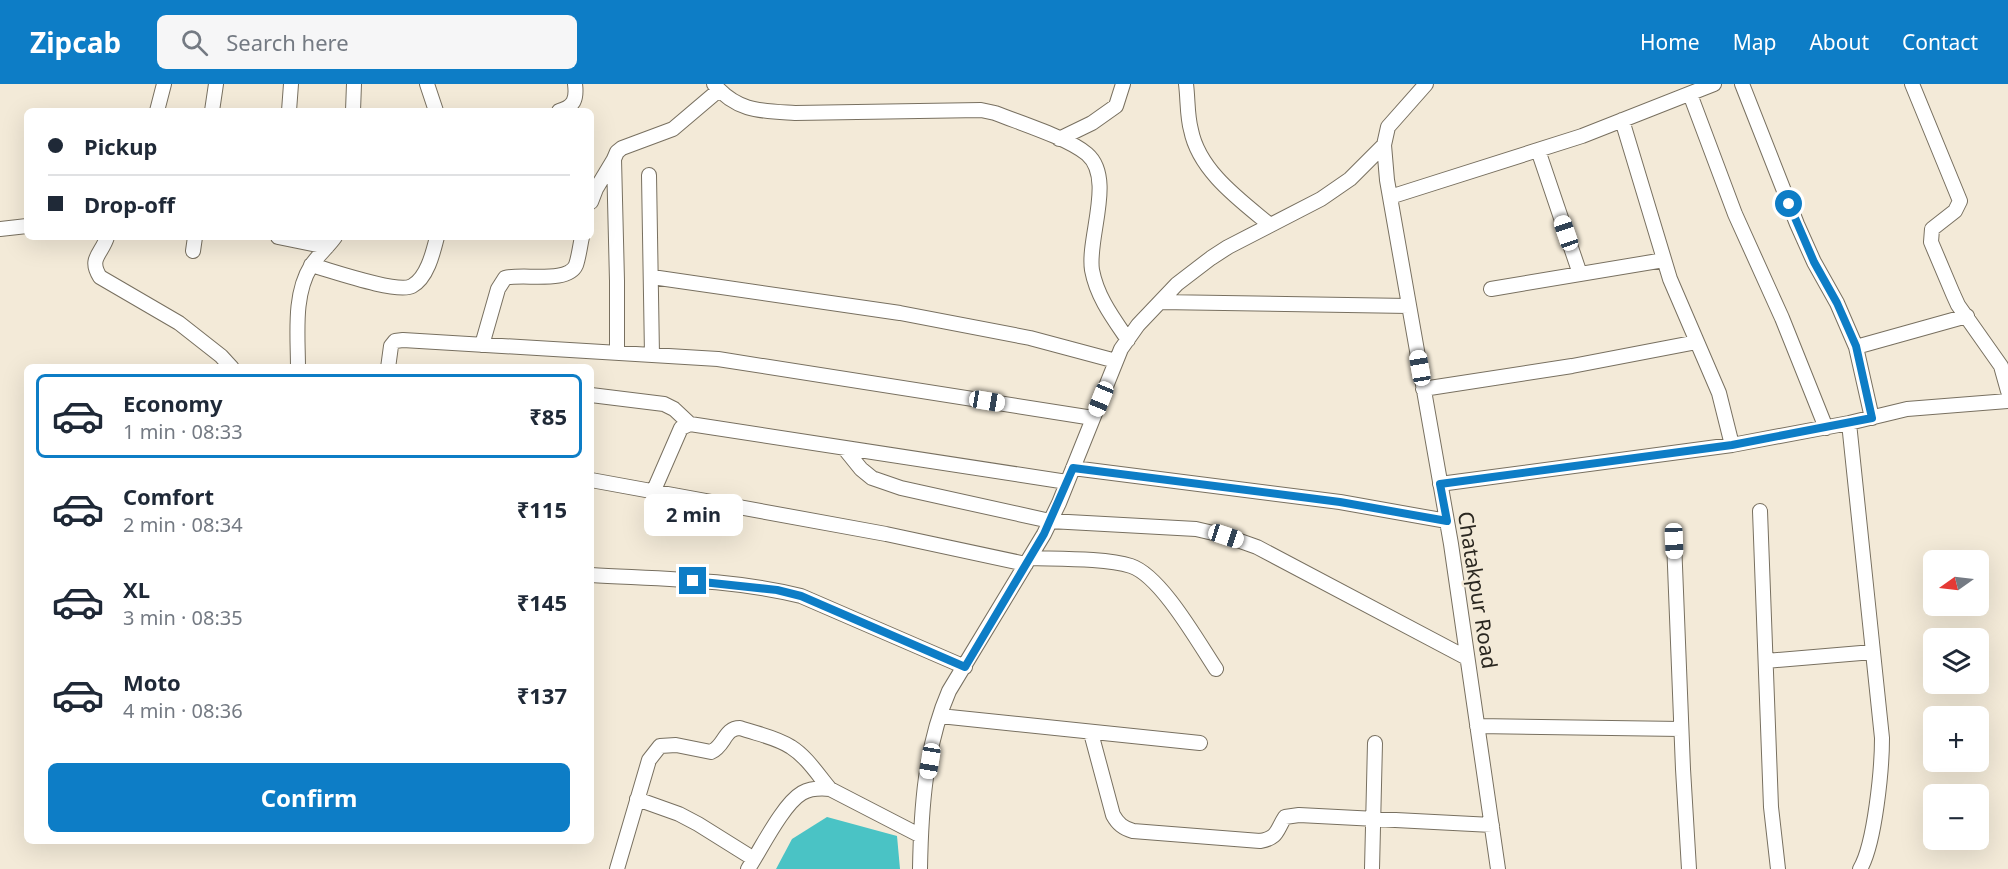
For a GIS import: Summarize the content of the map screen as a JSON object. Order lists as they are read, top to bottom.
{
  "streets": {
    "street": ["Chatakpur Road"]
  },
  "north": "left",
  "page": {
    "header": "Zipcab",
    "search": "Search here",
    "nav": [
      "Home",
      "Map",
      "About",
      "Contact"
    ],
    "banner": ["Pickup", "Drop-off"],
    "list": [
      {
        "name": "Economy",
        "note": "1 min · 08:33",
        "value": "₹85"
      },
      {
        "name": "Comfort",
        "note": "2 min · 08:34",
        "value": "₹115"
      },
      {
        "name": "XL",
        "note": "3 min · 08:35",
        "value": "₹145"
      },
      {
        "name": "Moto",
        "note": "4 min · 08:36",
        "value": "₹137"
      }
    ],
    "bubble": "2 min",
    "map_buttons": ["+", "−"],
    "buttons": "Confirm"
  }
}
